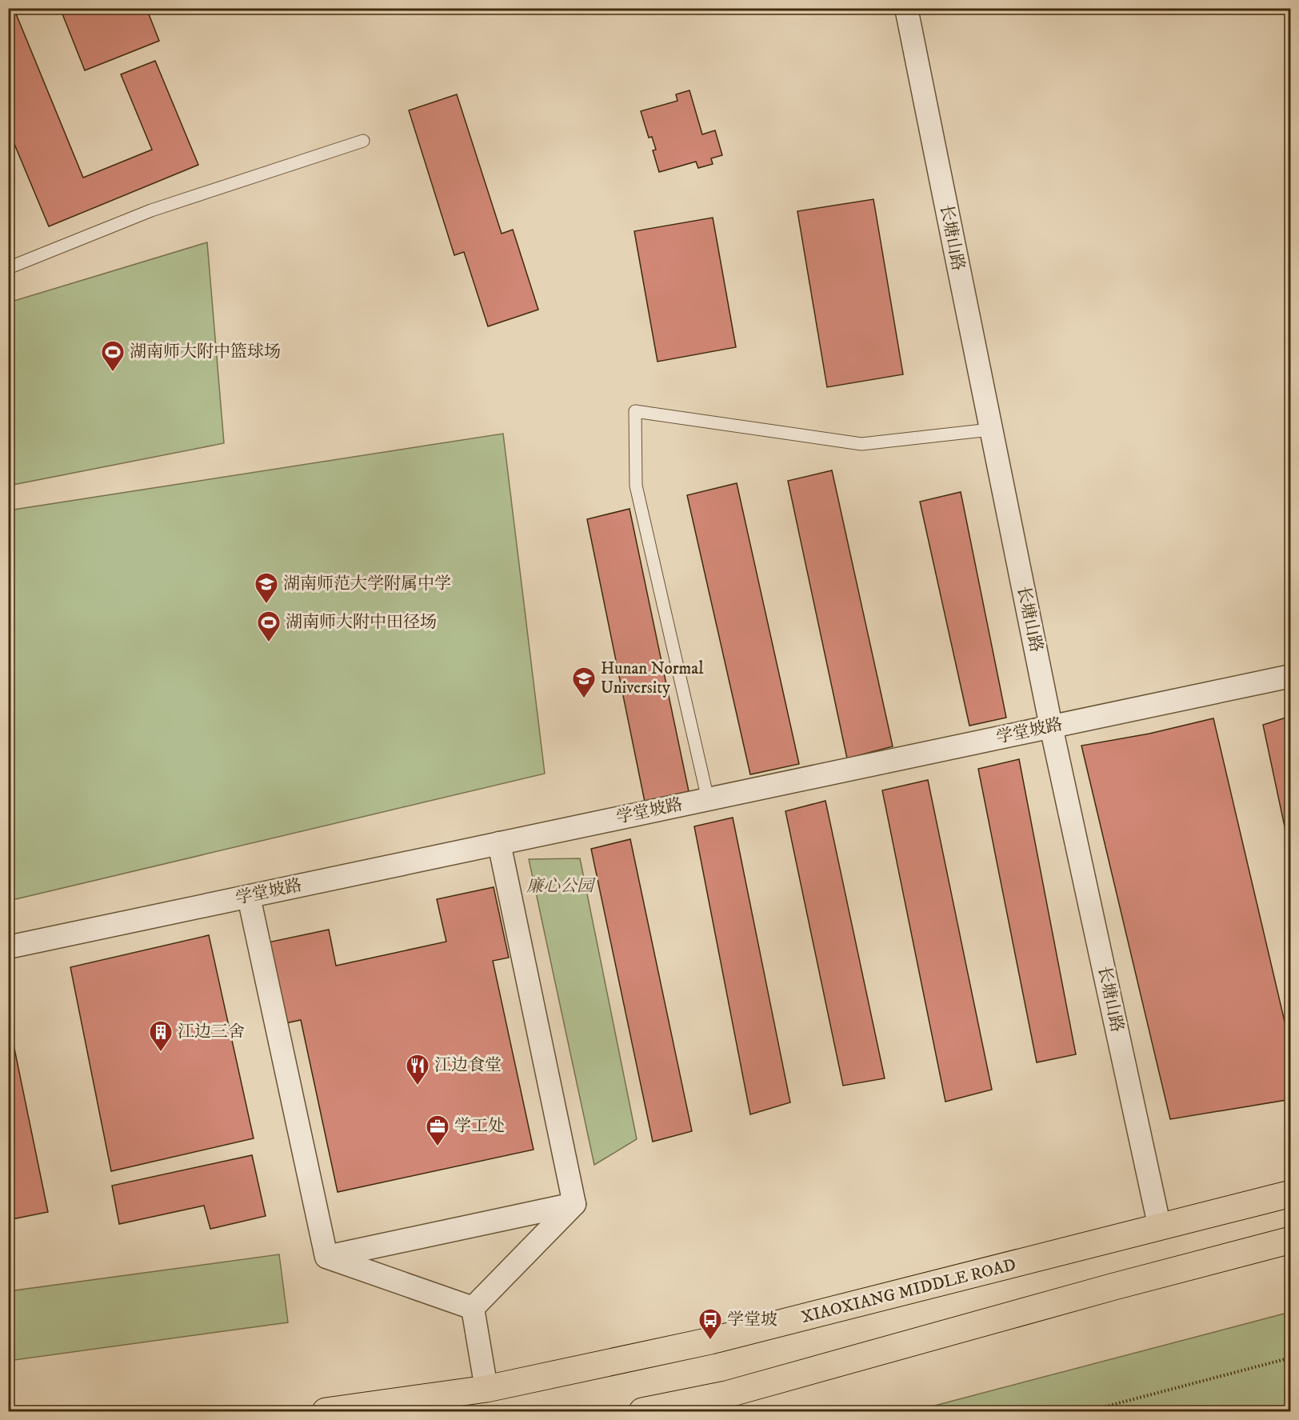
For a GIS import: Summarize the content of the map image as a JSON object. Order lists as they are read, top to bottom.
{
  "streets": {
    "main road": ["XIAOXIANG MIDDLE ROAD"],
    "street": ["长塘山路", "学堂坡路"]
  },
  "crossings": [
    ["长塘山路", "学堂坡路"],
    ["长塘山路", "XIAOXIANG MIDDLE ROAD"]
  ],
  "parks": ["廉心公园"],
  "places": {
    "sports": ["湖南师大附中篮球场", "湖南师大附中田径场"],
    "school or university": ["湖南师范大学附属中学", "Hunan Normal University"],
    "building": ["江边三舍"],
    "restaurant": ["江边食堂"],
    "office": ["学工处"],
    "bus stop": ["学堂坡"]
  }
}
